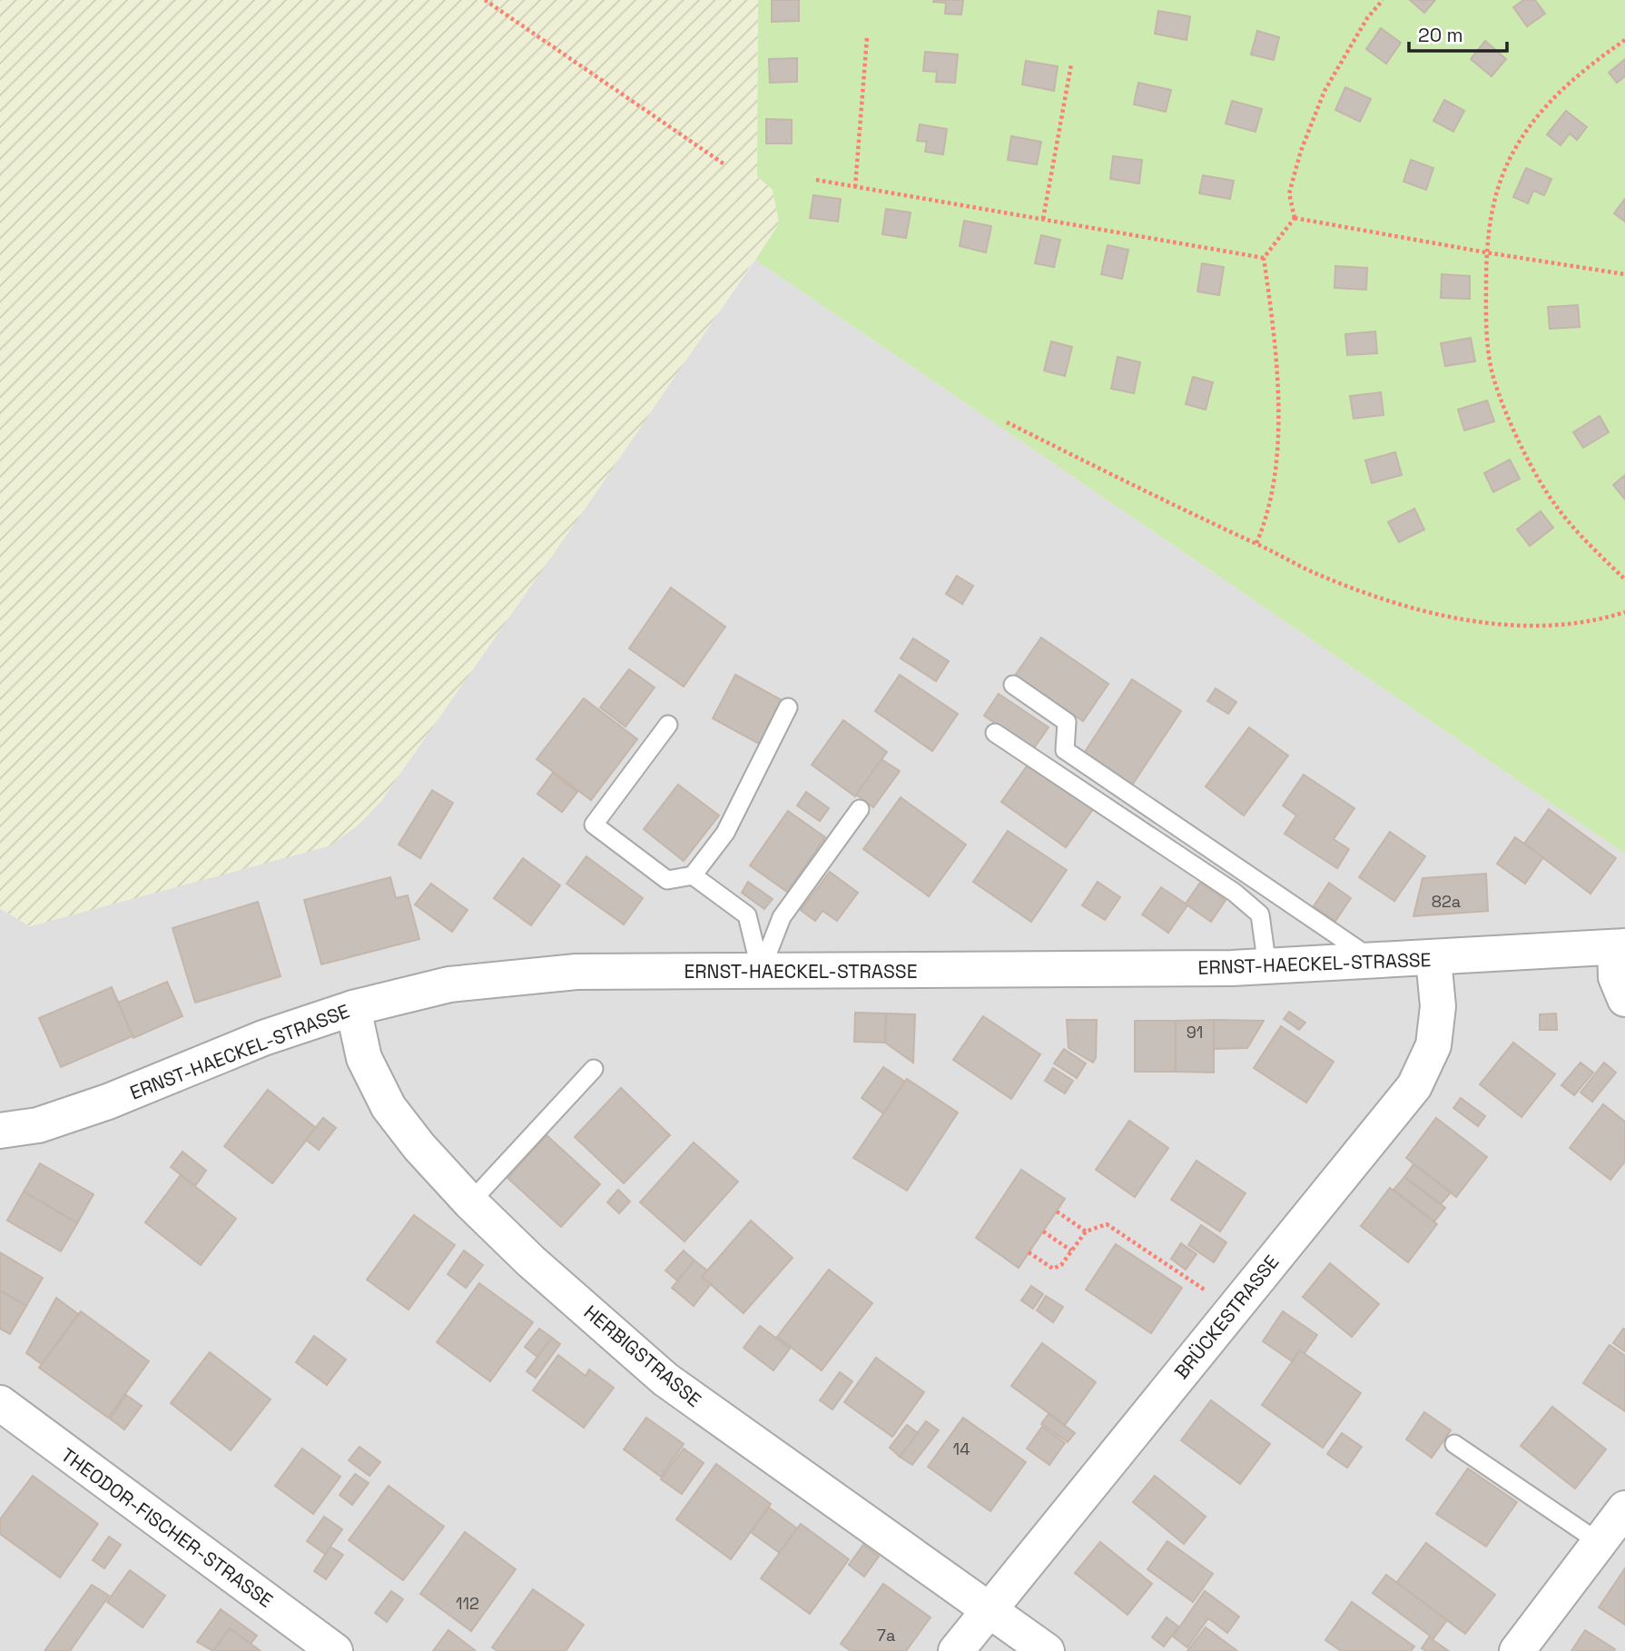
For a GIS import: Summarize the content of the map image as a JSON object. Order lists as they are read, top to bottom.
{
  "streets": {
    "street": [
      "ERNST-HAECKEL-STRASSE",
      "BRÜCKESTRASSE",
      "HERBIGSTRASSE",
      "THEODOR-FISCHER-STRASSE"
    ]
  },
  "crossings": [
    ["ERNST-HAECKEL-STRASSE", "BRÜCKESTRASSE"],
    ["ERNST-HAECKEL-STRASSE", "HERBIGSTRASSE"],
    ["BRÜCKESTRASSE", "HERBIGSTRASSE"]
  ],
  "house_numbers": [
    "82a",
    "91",
    "14",
    "112",
    "7a"
  ],
  "scale_bar": "20 m"
}
